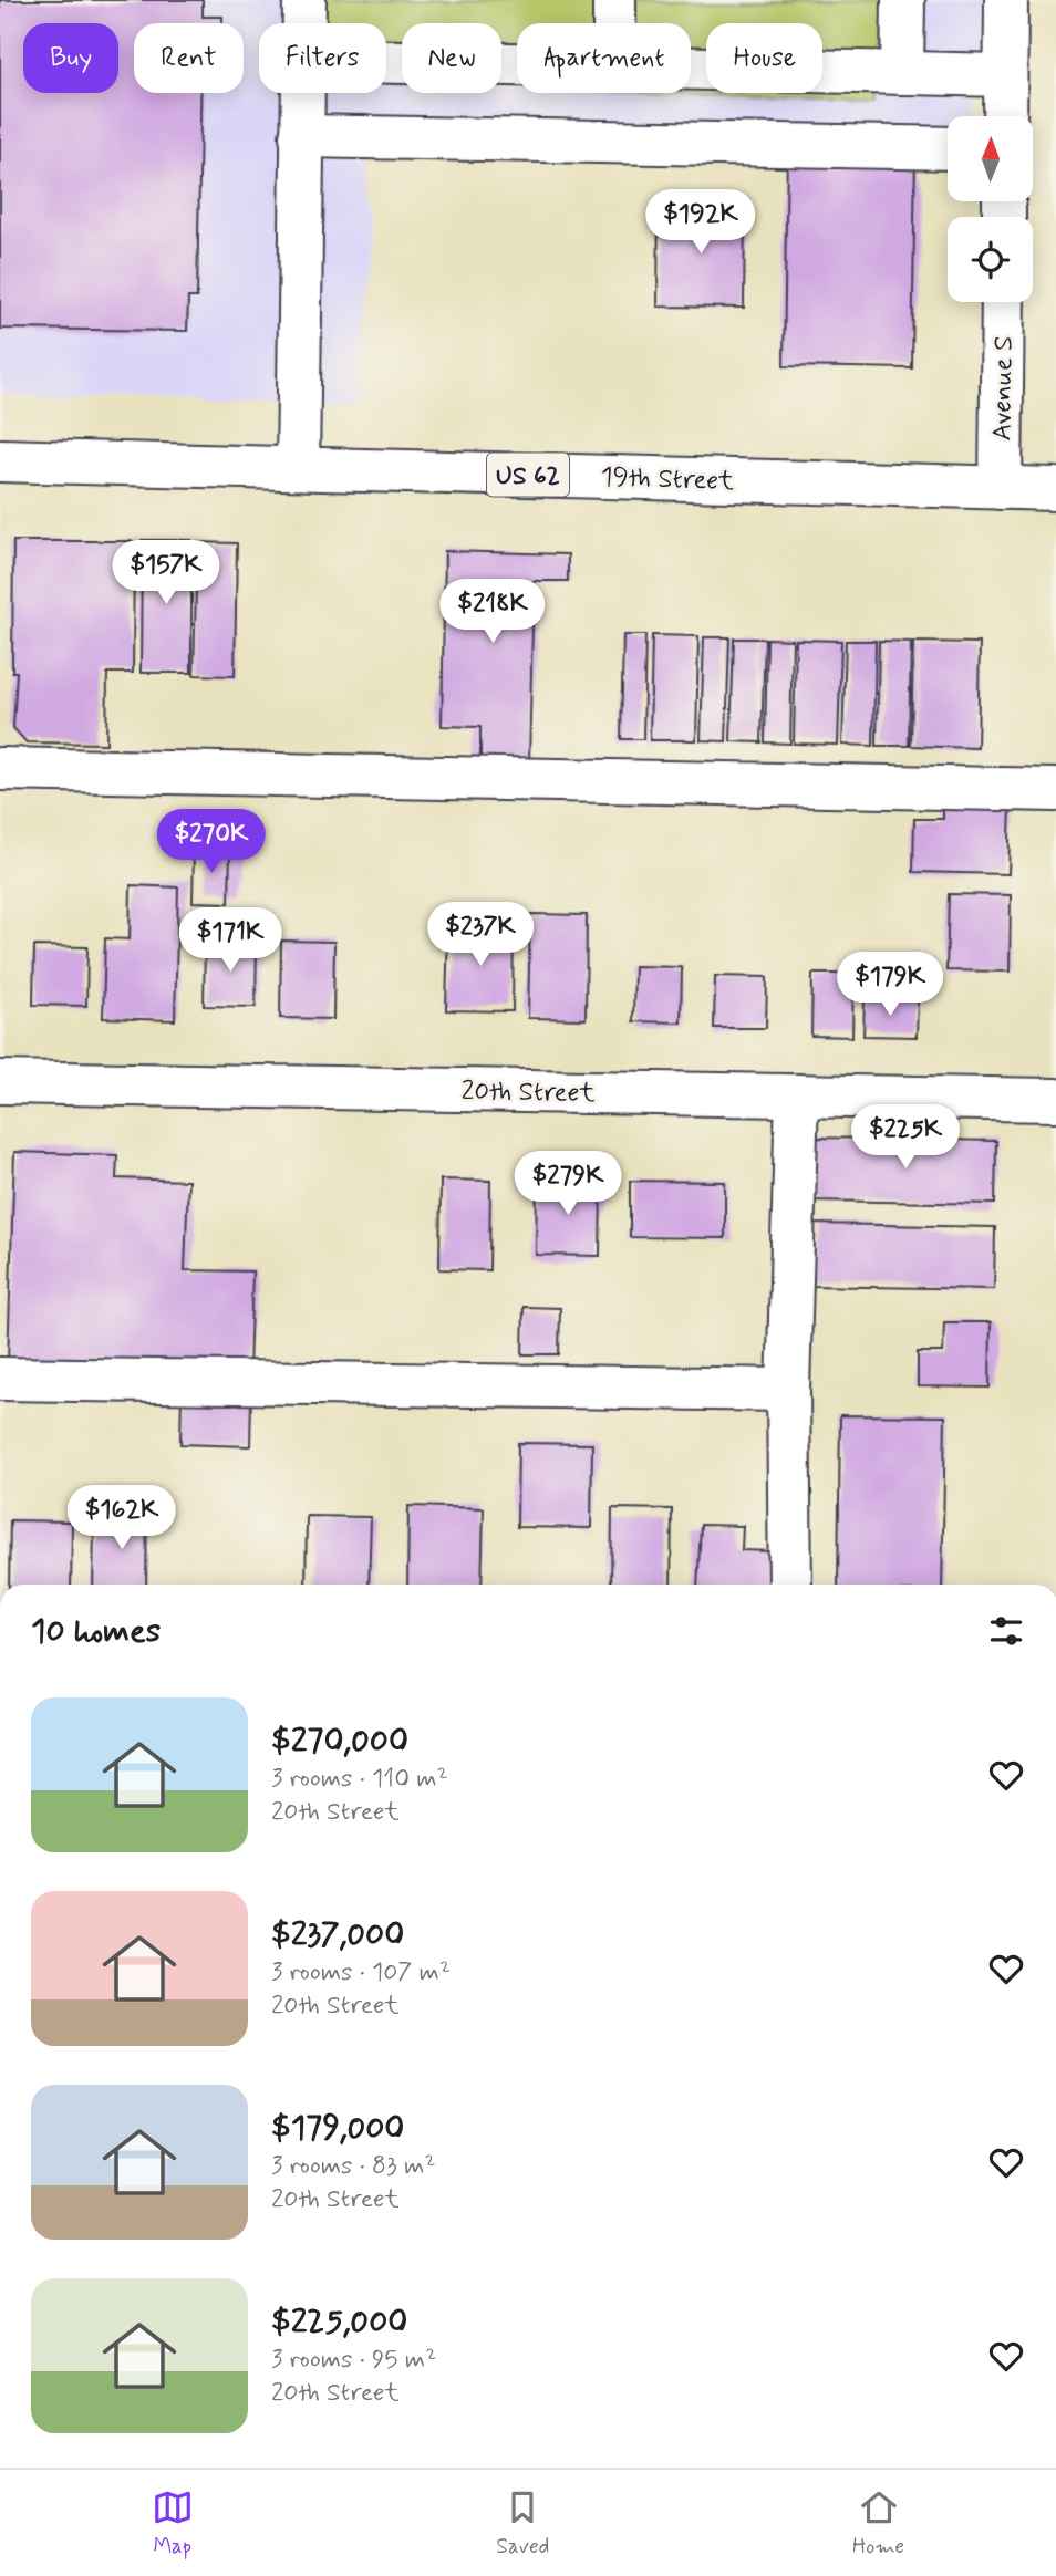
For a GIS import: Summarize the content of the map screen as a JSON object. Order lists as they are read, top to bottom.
{
  "streets": {
    "street": [
      "Avenue S",
      "US 62",
      "19th Street",
      "20th Street"
    ]
  },
  "crossings": [
    ["Avenue S", "19th Street"]
  ],
  "north": "top",
  "page": {
    "chip": [
      "Buy",
      "Rent",
      "Filters",
      "New",
      "Apartment",
      "House"
    ],
    "price": [
      "$192K",
      "$157K",
      "$218K",
      "$270K",
      "$237K",
      "$171K",
      "$179K",
      "$225K",
      "$279K",
      "$162K"
    ],
    "heading": "10 homes",
    "list": [
      {
        "name": "$270,000",
        "note": "3 rooms · 110 m² · 20th Street"
      },
      {
        "name": "$237,000",
        "note": "3 rooms · 107 m² · 20th Street"
      },
      {
        "name": "$179,000",
        "note": "3 rooms · 83 m² · 20th Street"
      },
      {
        "name": "$225,000",
        "note": "3 rooms · 95 m² · 20th Street"
      }
    ],
    "tabs": ["Map", "Saved", "Home"]
  }
}
